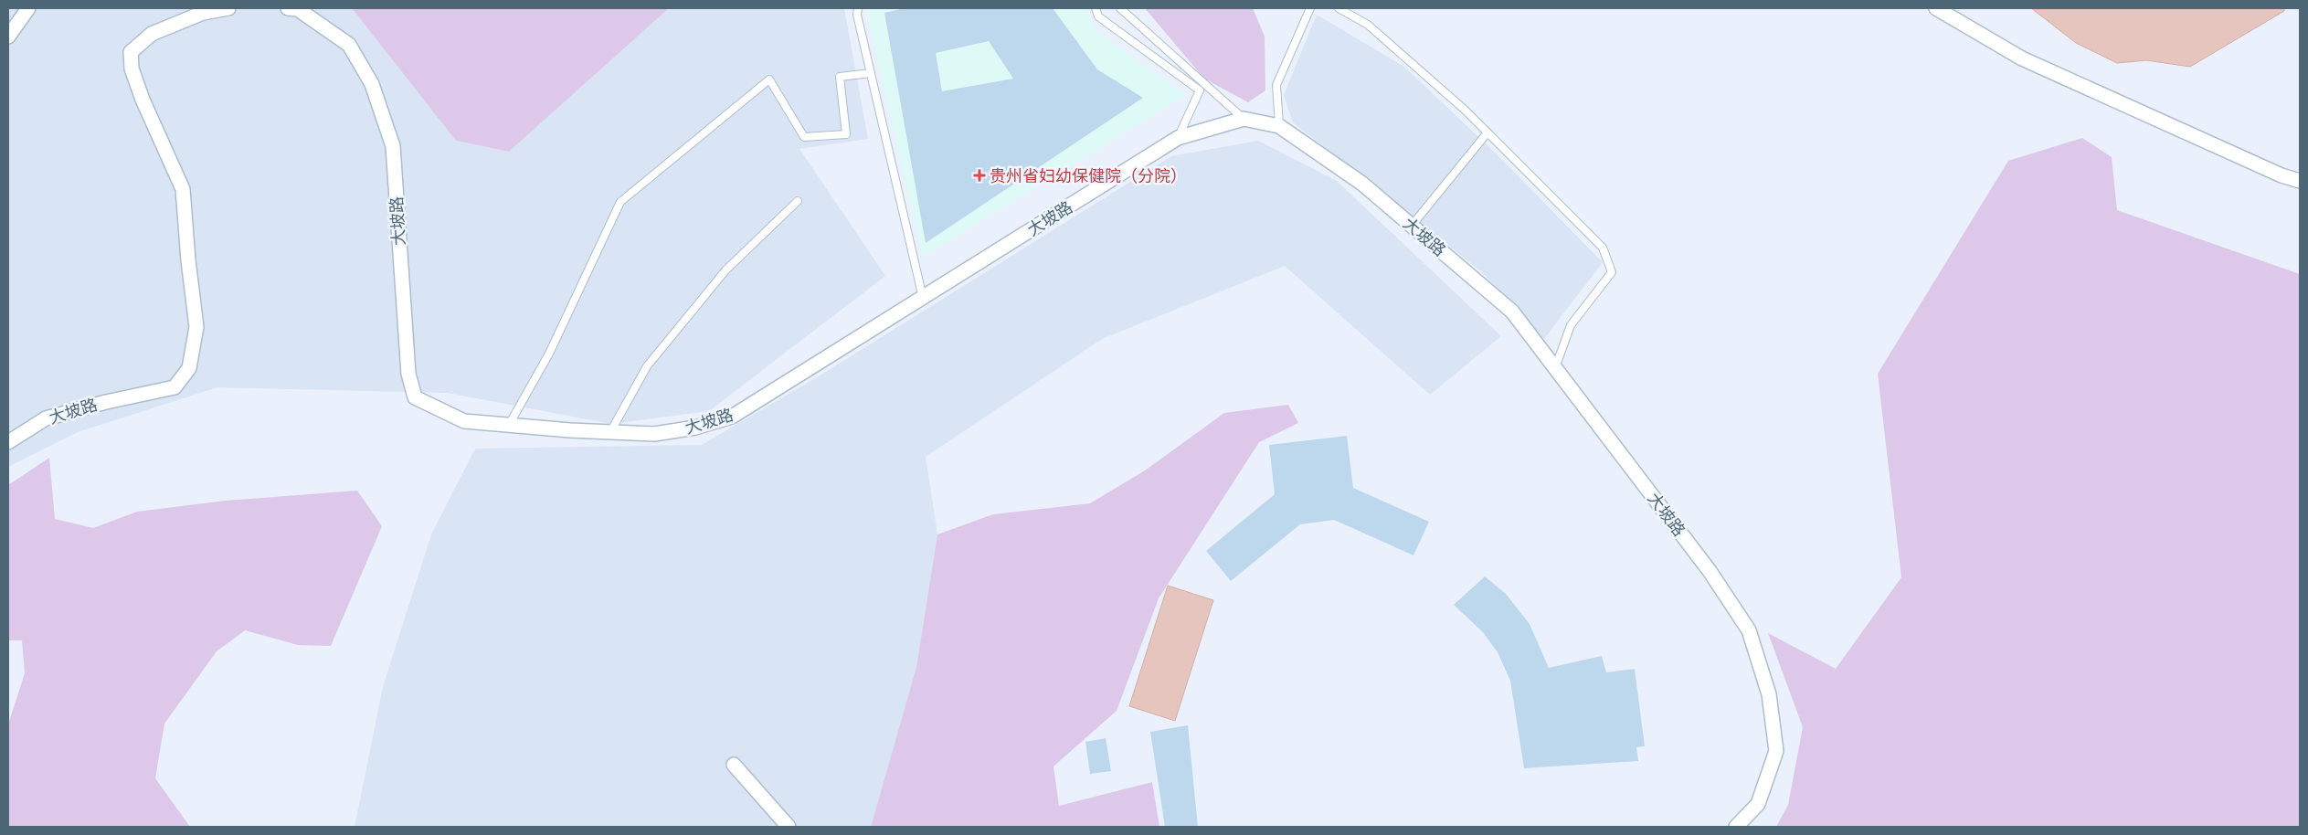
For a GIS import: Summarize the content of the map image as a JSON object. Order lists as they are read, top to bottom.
{
  "streets": {
    "street": ["大坡路"]
  },
  "places": {
    "health": ["贵州省妇幼保健院（分院）"]
  }
}
